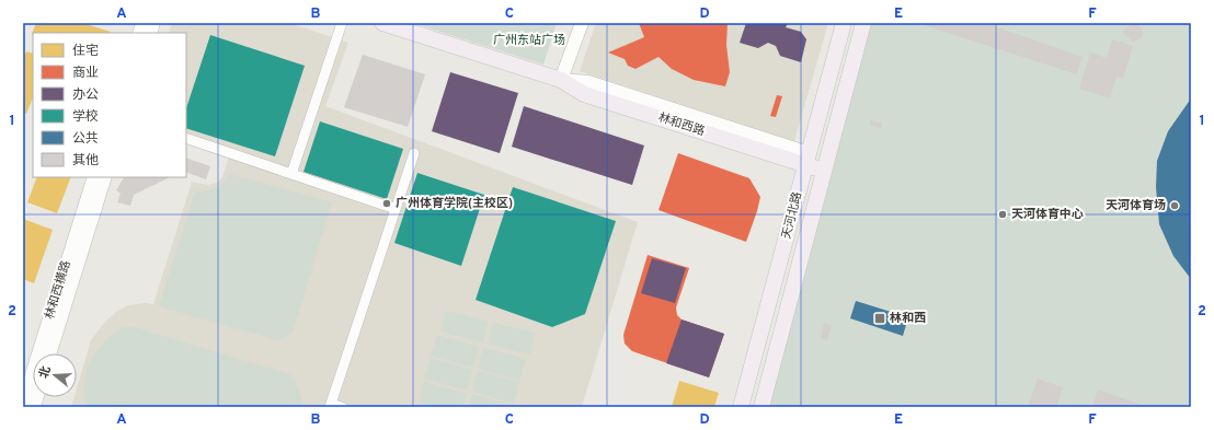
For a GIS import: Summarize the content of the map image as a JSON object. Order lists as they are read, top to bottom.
{
  "streets": {
    "main road": ["林和西路", "天河北路", "林和西横路"]
  },
  "crossings": [
    ["林和西路", "天河北路"]
  ],
  "parks": ["广州东站广场"],
  "places": {
    "other": ["广州体育学院(主校区)", "天河体育场", "天河体育中心"],
    "transit": ["林和西"]
  },
  "legend": [
    "住宅",
    "商业",
    "办公",
    "学校",
    "公共",
    "其他"
  ],
  "north": "left",
  "grid": {
    "columns": [
      "A",
      "B",
      "C",
      "D",
      "E",
      "F"
    ],
    "rows": ["1", "2"]
  }
}
